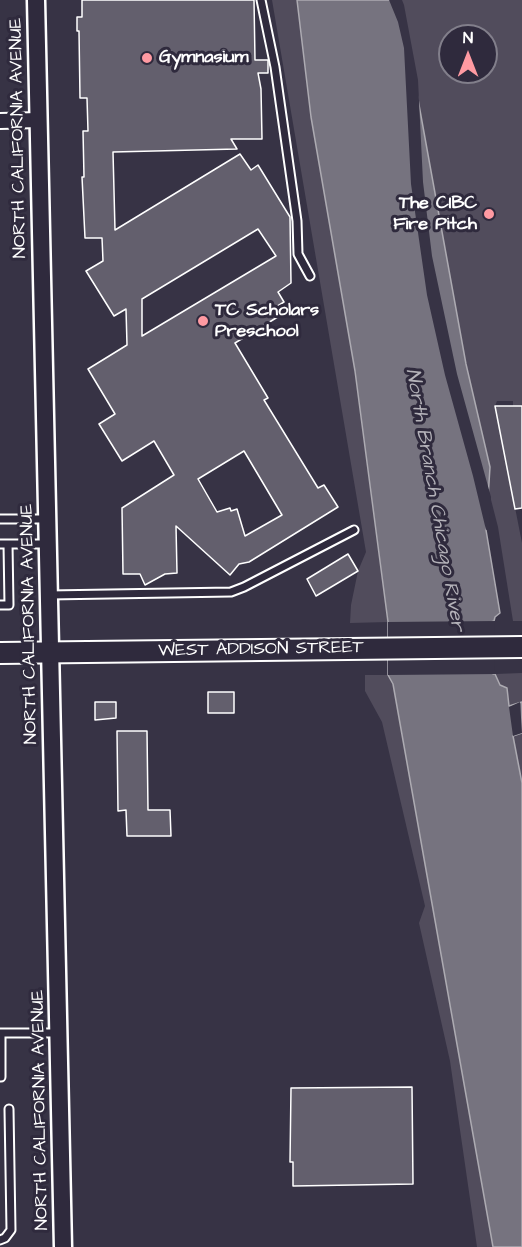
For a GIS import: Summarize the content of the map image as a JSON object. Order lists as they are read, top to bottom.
{
  "streets": {
    "main road": ["WEST ADDISON STREET"],
    "street": ["NORTH CALIFORNIA AVENUE"]
  },
  "crossings": [
    ["NORTH CALIFORNIA AVENUE", "WEST ADDISON STREET"]
  ],
  "water": ["North Branch Chicago River"],
  "places": ["Gymnasium", "The CIBC Fire Pitch", "TC Scholars Preschool"],
  "north": "top"
}
